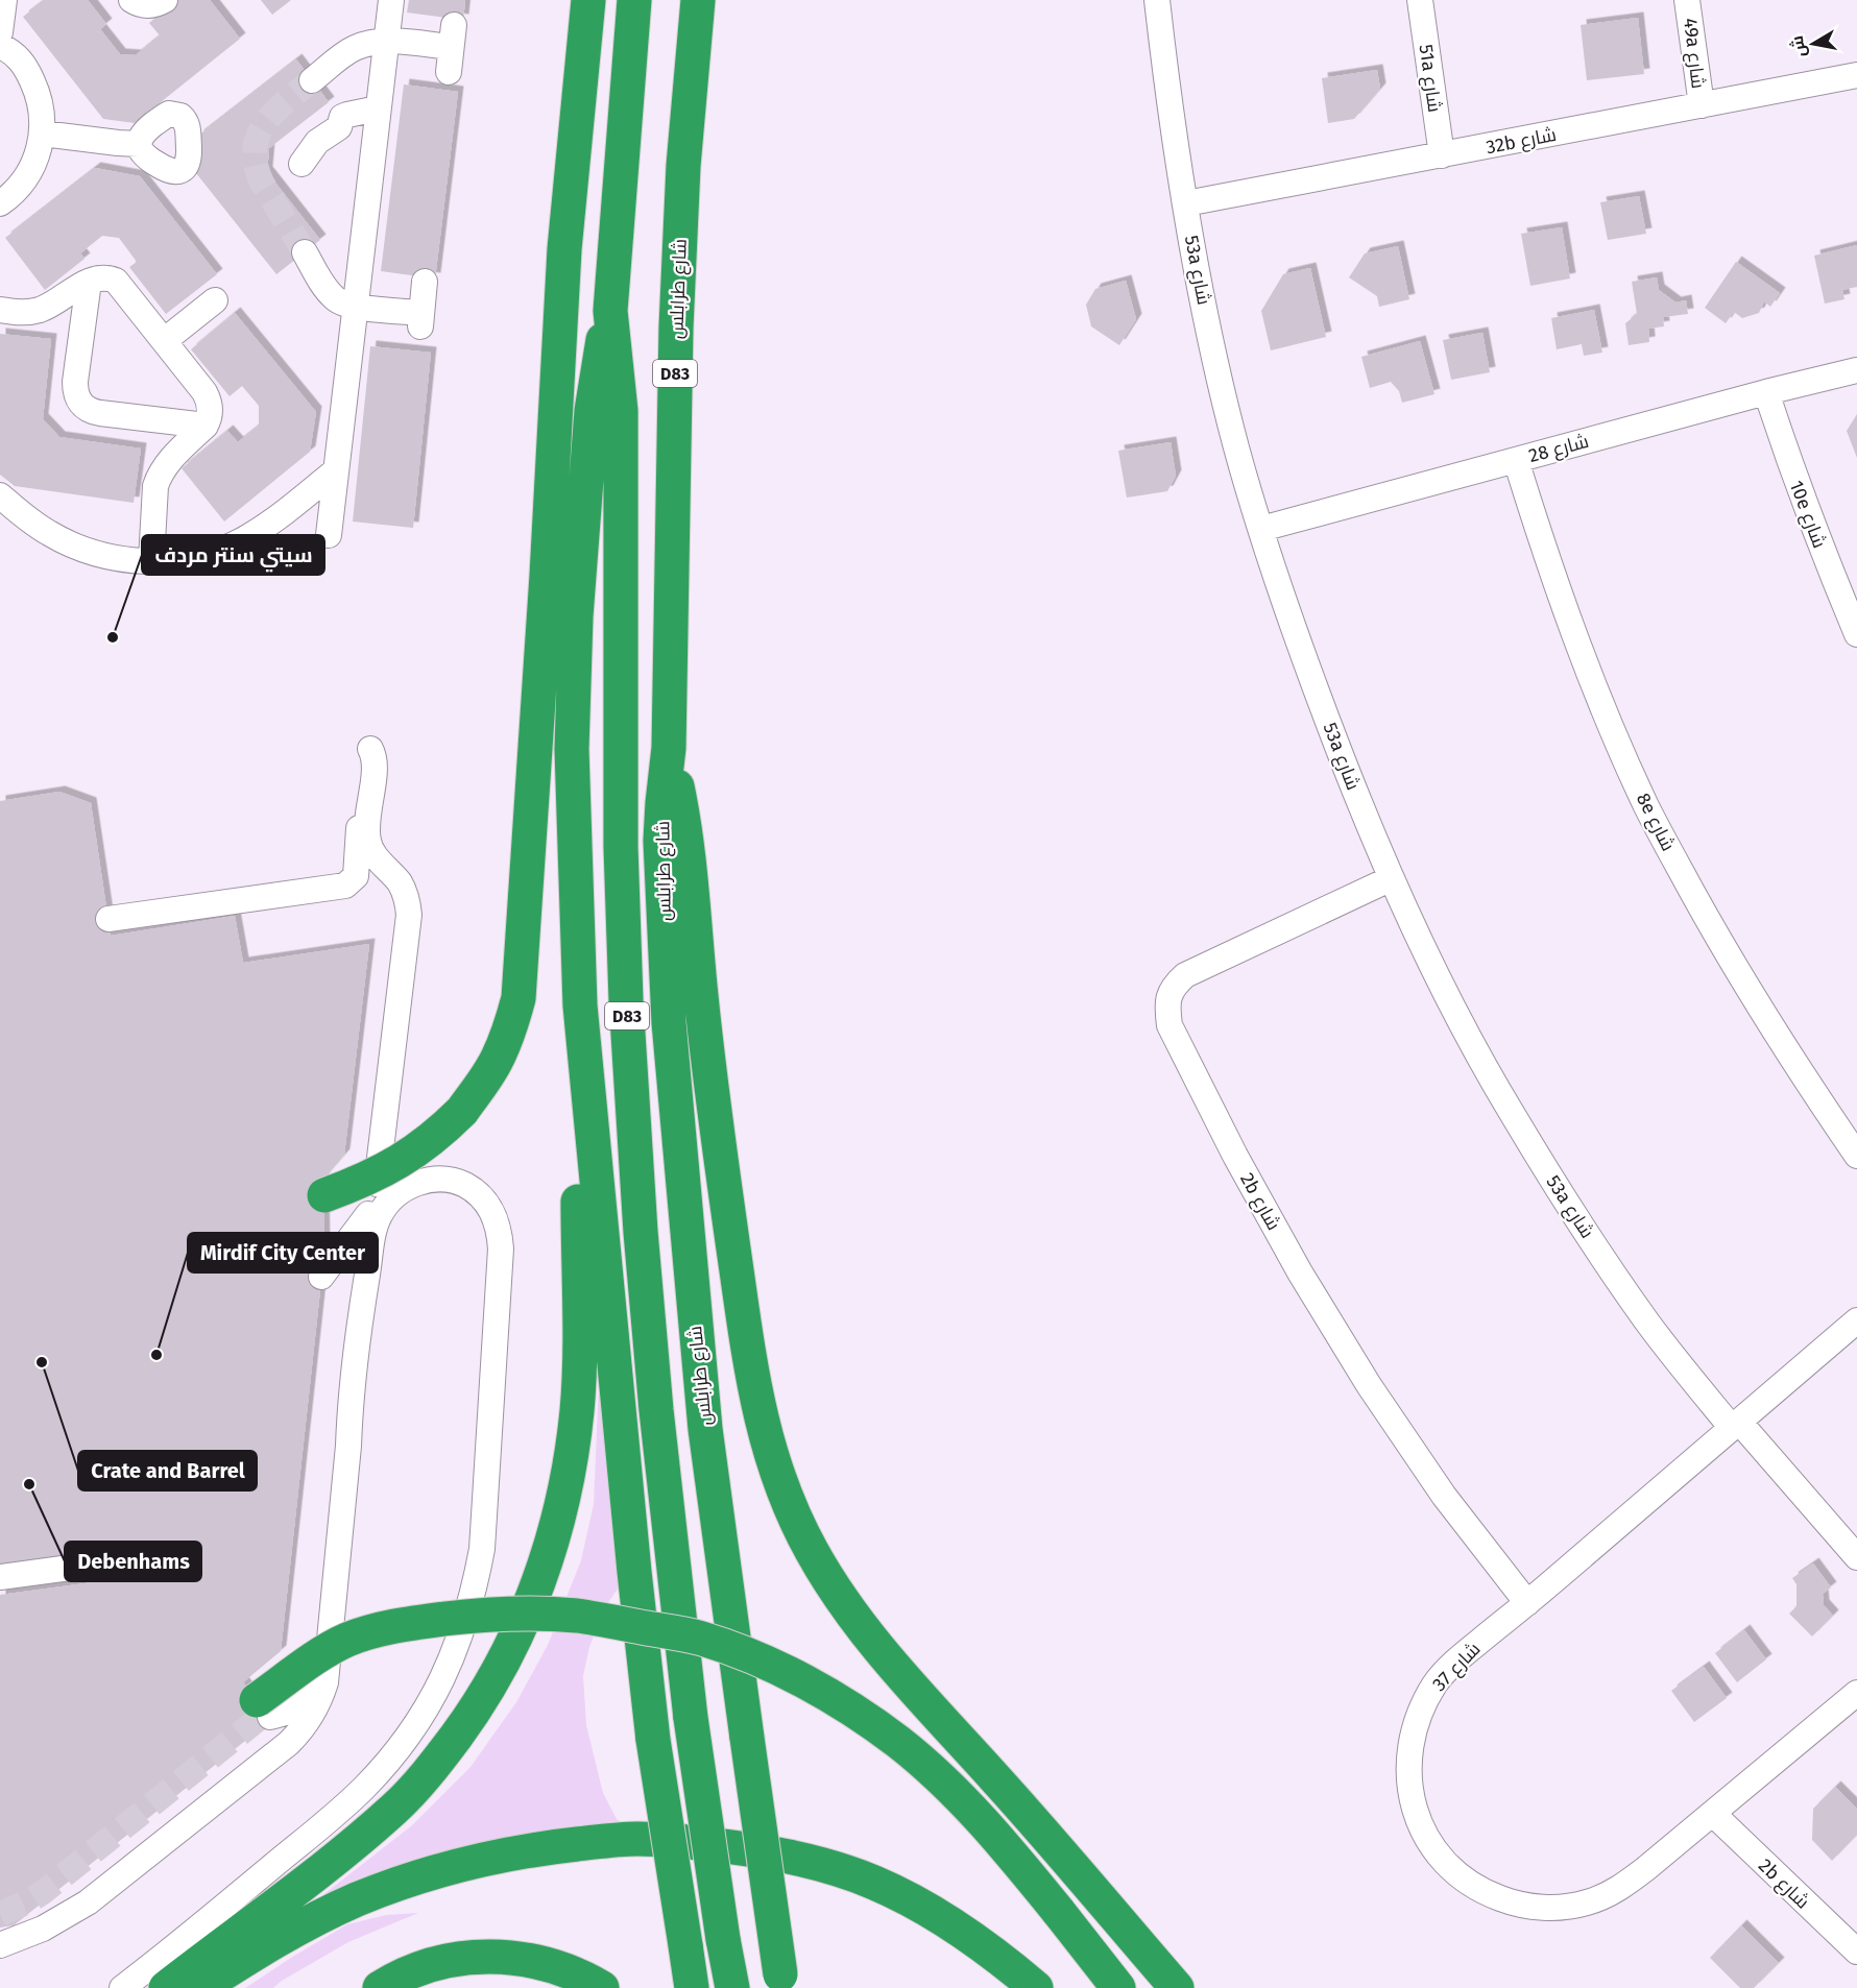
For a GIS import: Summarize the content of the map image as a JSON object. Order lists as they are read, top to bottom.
{
  "streets": {
    "highway": ["شارع طرابلس", "D83"],
    "street": [
      "49a شارع",
      "51a شارع",
      "32b شارع",
      "53a شارع",
      "شارع 28",
      "10e شارع",
      "8e شارع",
      "2b شارع",
      "شارع 37"
    ]
  },
  "crossings": [
    ["49a شارع", "32b شارع"],
    ["51a شارع", "32b شارع"],
    ["32b شارع", "53a شارع"],
    ["53a شارع", "شارع 28"],
    ["53a شارع", "2b شارع"],
    ["53a شارع", "شارع 37"],
    ["شارع 28", "10e شارع"],
    ["شارع 28", "8e شارع"],
    ["2b شارع", "شارع 37"]
  ],
  "places": [
    "سيتي سنتر مردف",
    "Mirdif City Center",
    "Crate and Barrel",
    "Debenhams"
  ],
  "north": "left"
}
